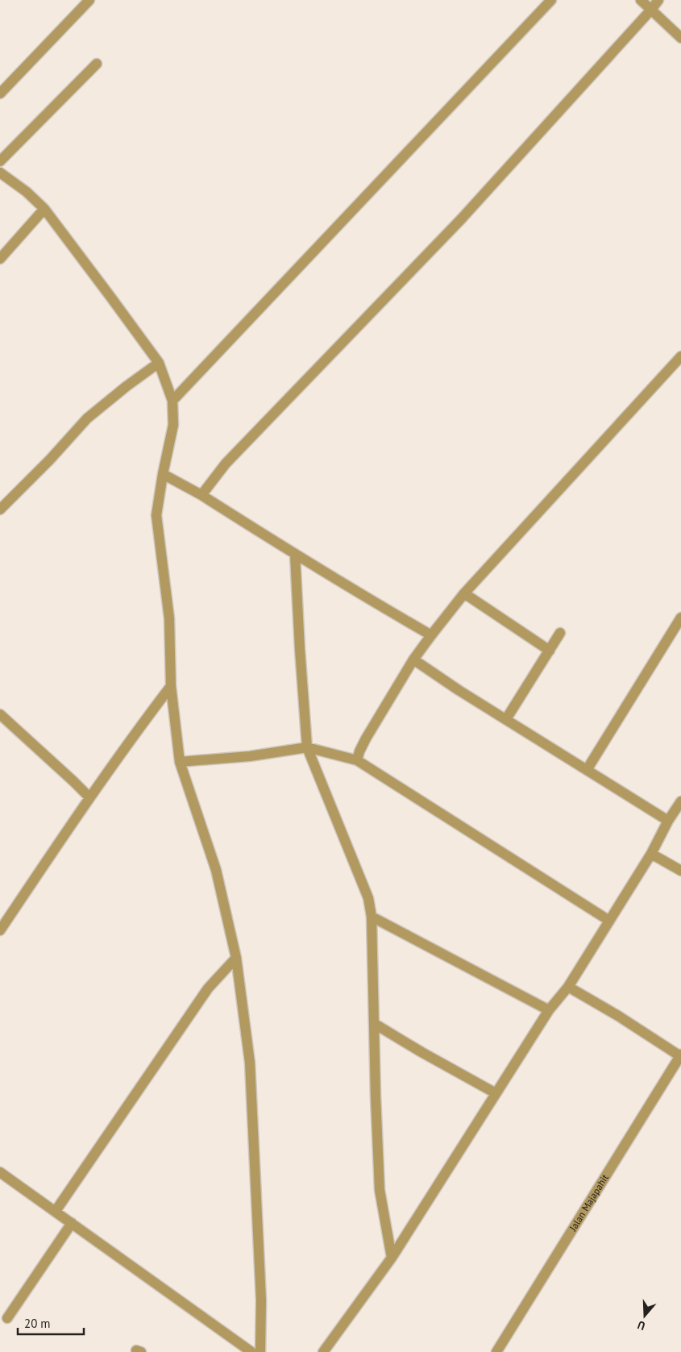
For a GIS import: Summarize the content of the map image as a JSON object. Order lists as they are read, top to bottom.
{
  "streets": {
    "street": ["Jalan Majapahit"]
  },
  "scale_bar": "20 m",
  "north": "bottom"
}
